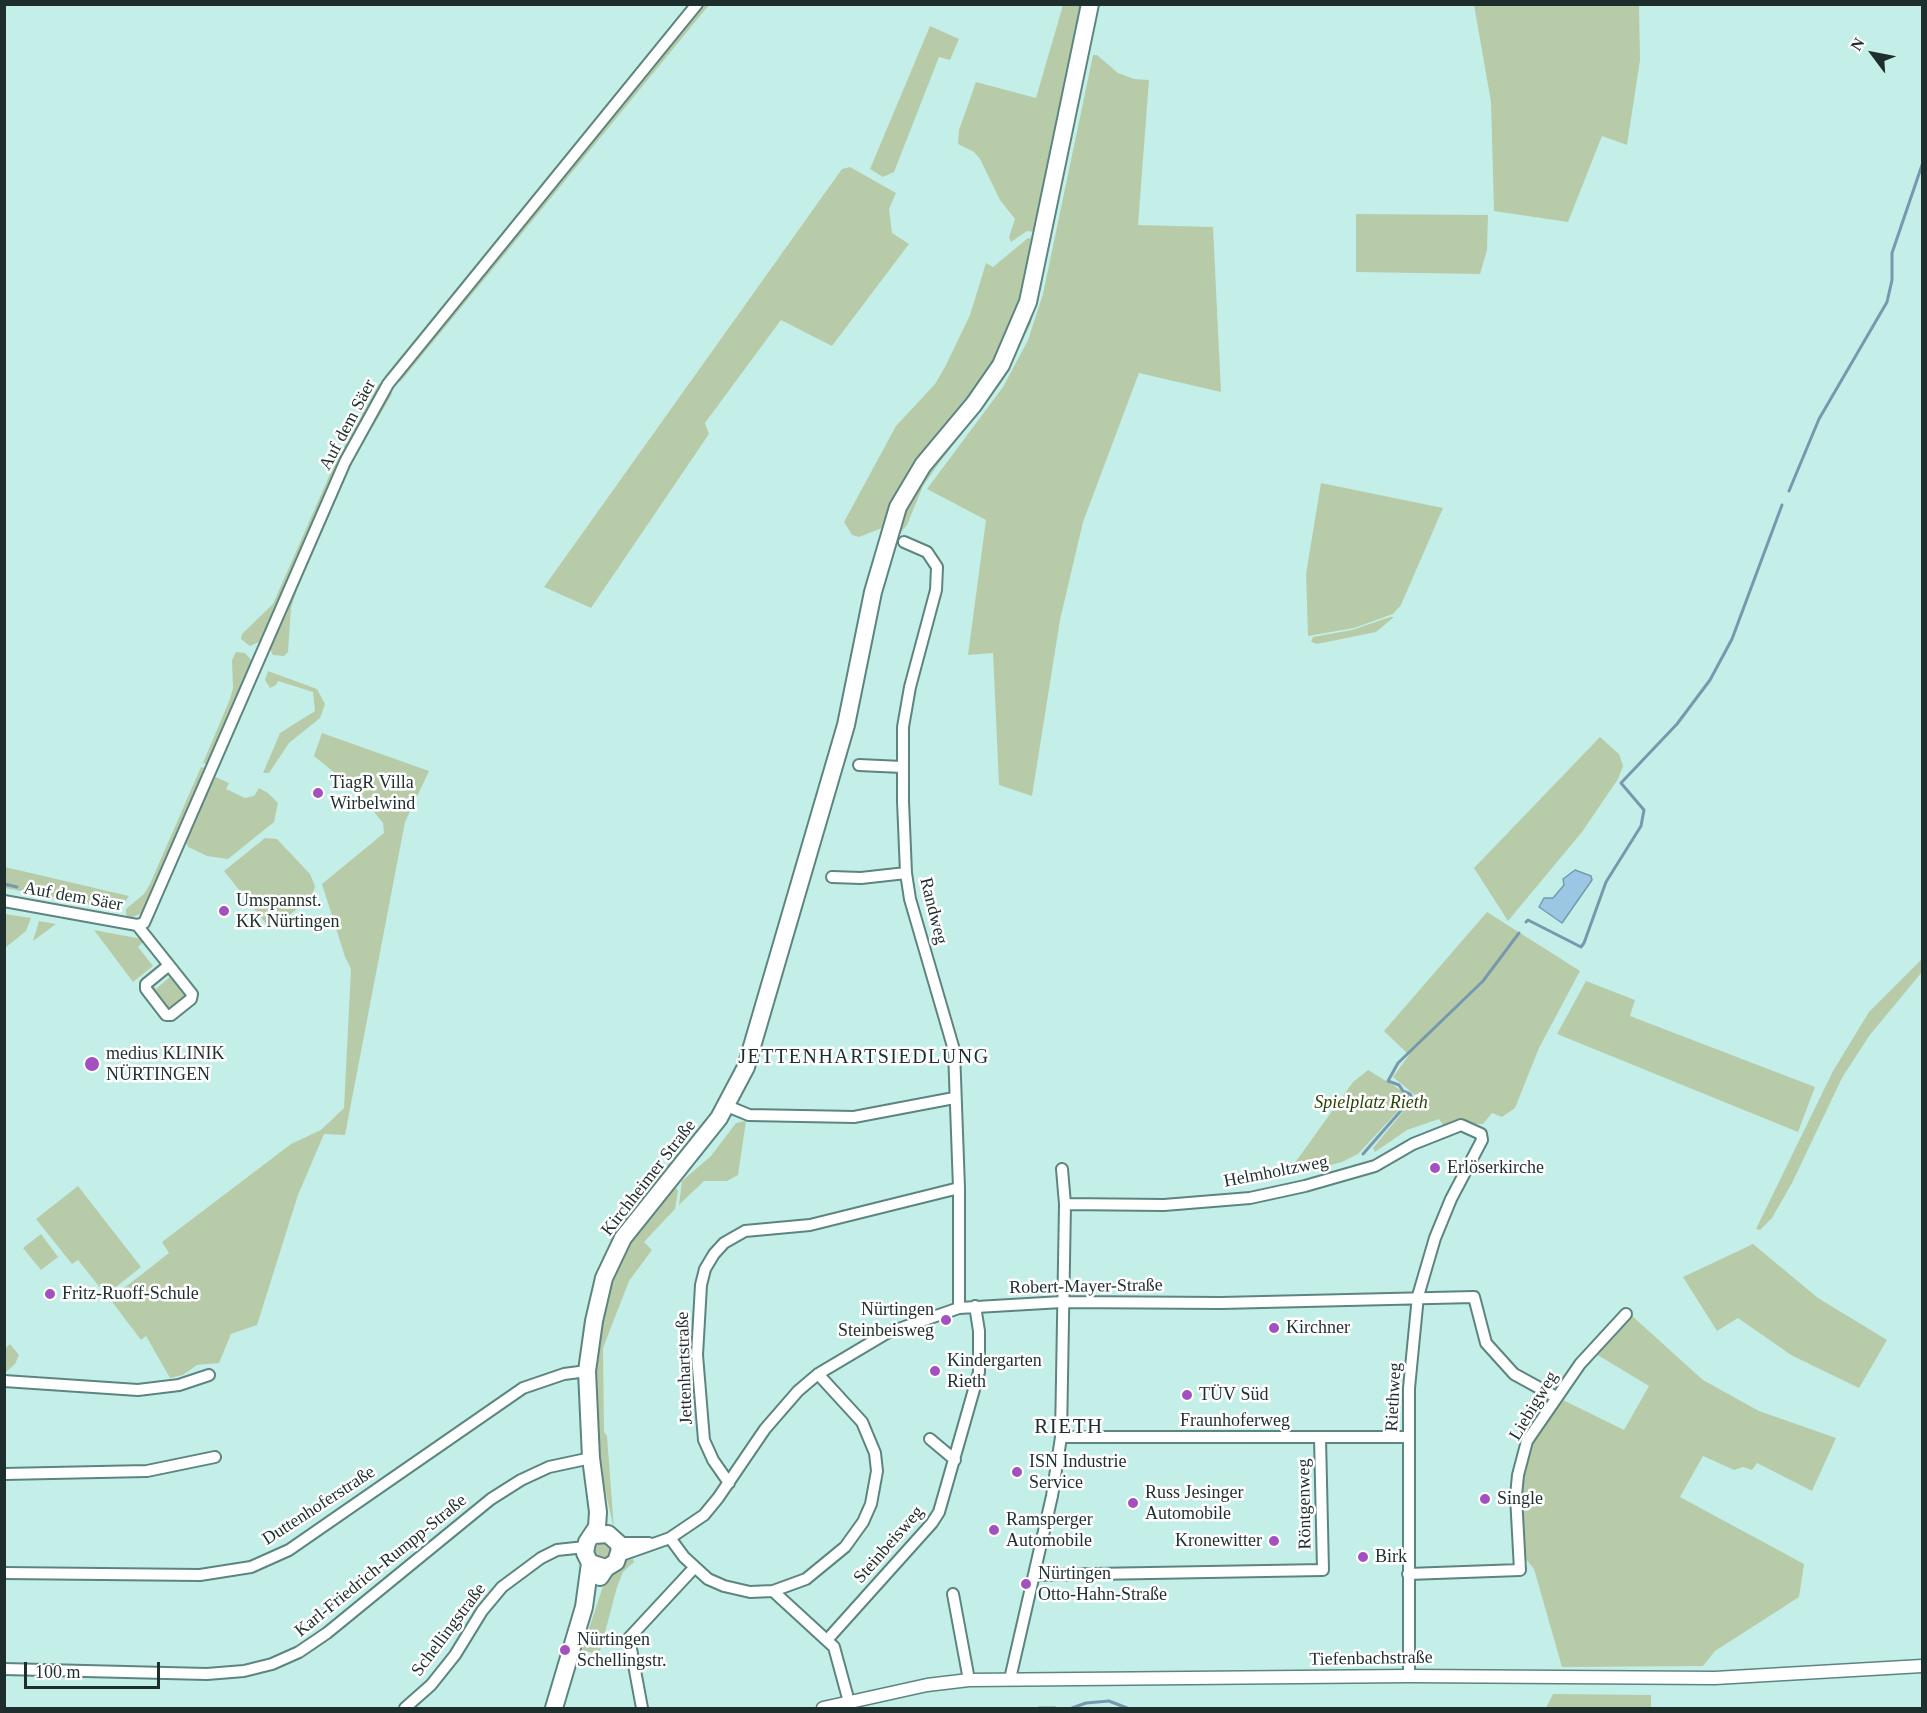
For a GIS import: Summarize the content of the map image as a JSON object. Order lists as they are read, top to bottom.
{
  "streets": {
    "main road": ["Kirchheimer Straße"],
    "street": [
      "Auf dem Säer",
      "Randweg",
      "Helmholtzweg",
      "Robert-Mayer-Straße",
      "Jettenhartstraße",
      "Riethweg",
      "Liebigweg",
      "Fraunhoferweg",
      "Röntgenweg",
      "Duttenhoferstraße",
      "Steinbeisweg",
      "Karl-Friedrich-Rumpp-Straße",
      "Schellingstraße",
      "Tiefenbachstraße"
    ]
  },
  "crossings": [
    ["Randweg", "Robert-Mayer-Straße"],
    ["Randweg", "Jettenhartstraße"],
    ["Helmholtzweg", "Riethweg"],
    ["Kirchheimer Straße", "Robert-Mayer-Straße"],
    ["Kirchheimer Straße", "Duttenhoferstraße"],
    ["Kirchheimer Straße", "Karl-Friedrich-Rumpp-Straße"],
    ["Kirchheimer Straße", "Schellingstraße"],
    ["Robert-Mayer-Straße", "Jettenhartstraße"],
    ["Robert-Mayer-Straße", "Riethweg"],
    ["Robert-Mayer-Straße", "Liebigweg"],
    ["Robert-Mayer-Straße", "Steinbeisweg"],
    ["Robert-Mayer-Straße", "Schellingstraße"],
    ["Riethweg", "Liebigweg"],
    ["Riethweg", "Fraunhoferweg"],
    ["Riethweg", "Tiefenbachstraße"],
    ["Fraunhoferweg", "Röntgenweg"]
  ],
  "districts": ["JETTENHARTSIEDLUNG", "RIETH"],
  "parks": ["Spielplatz Rieth"],
  "places": [
    "TiagR Villa Wirbelwind",
    "Umspannst. KK Nürtingen",
    "medius KLINIK NÜRTINGEN",
    "Erlöserkirche",
    "Fritz-Ruoff-Schule",
    "Nürtingen Steinbeisweg",
    "Kirchner",
    "Kindergarten Rieth",
    "TÜV Süd",
    "ISN Industrie Service",
    "Single",
    "Russ Jesinger Automobile",
    "Ramsperger Automobile",
    "Kronewitter",
    "Birk",
    "Nürtingen Otto-Hahn-Straße",
    "Nürtingen Schellingstr."
  ],
  "scale_bar": "100 m",
  "north": "top left"
}
